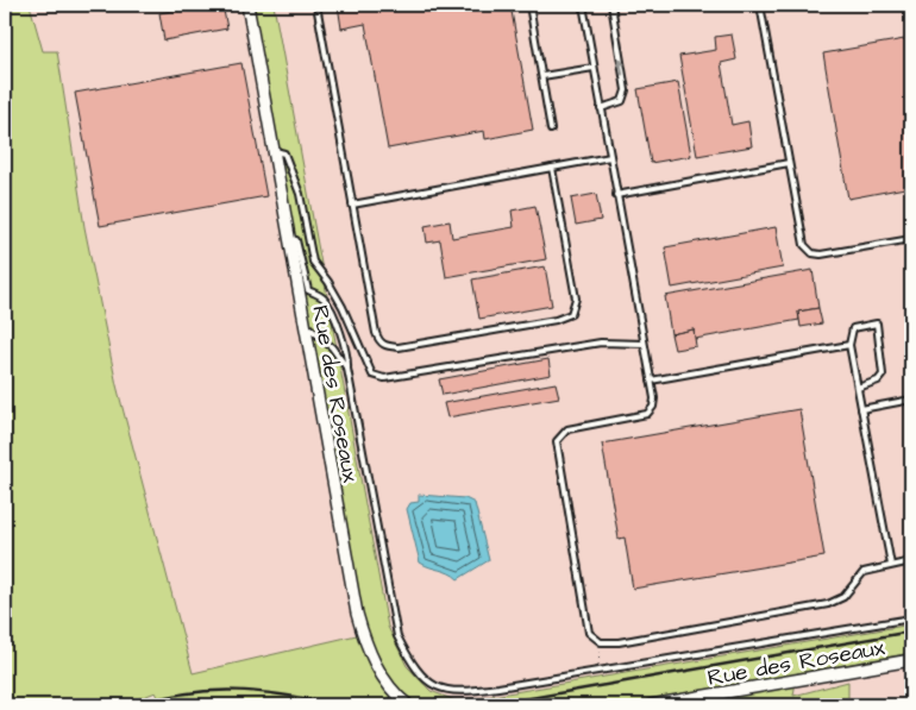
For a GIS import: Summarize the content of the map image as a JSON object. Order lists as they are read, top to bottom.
{
  "streets": {
    "street": ["Rue des Roseaux"]
  }
}
